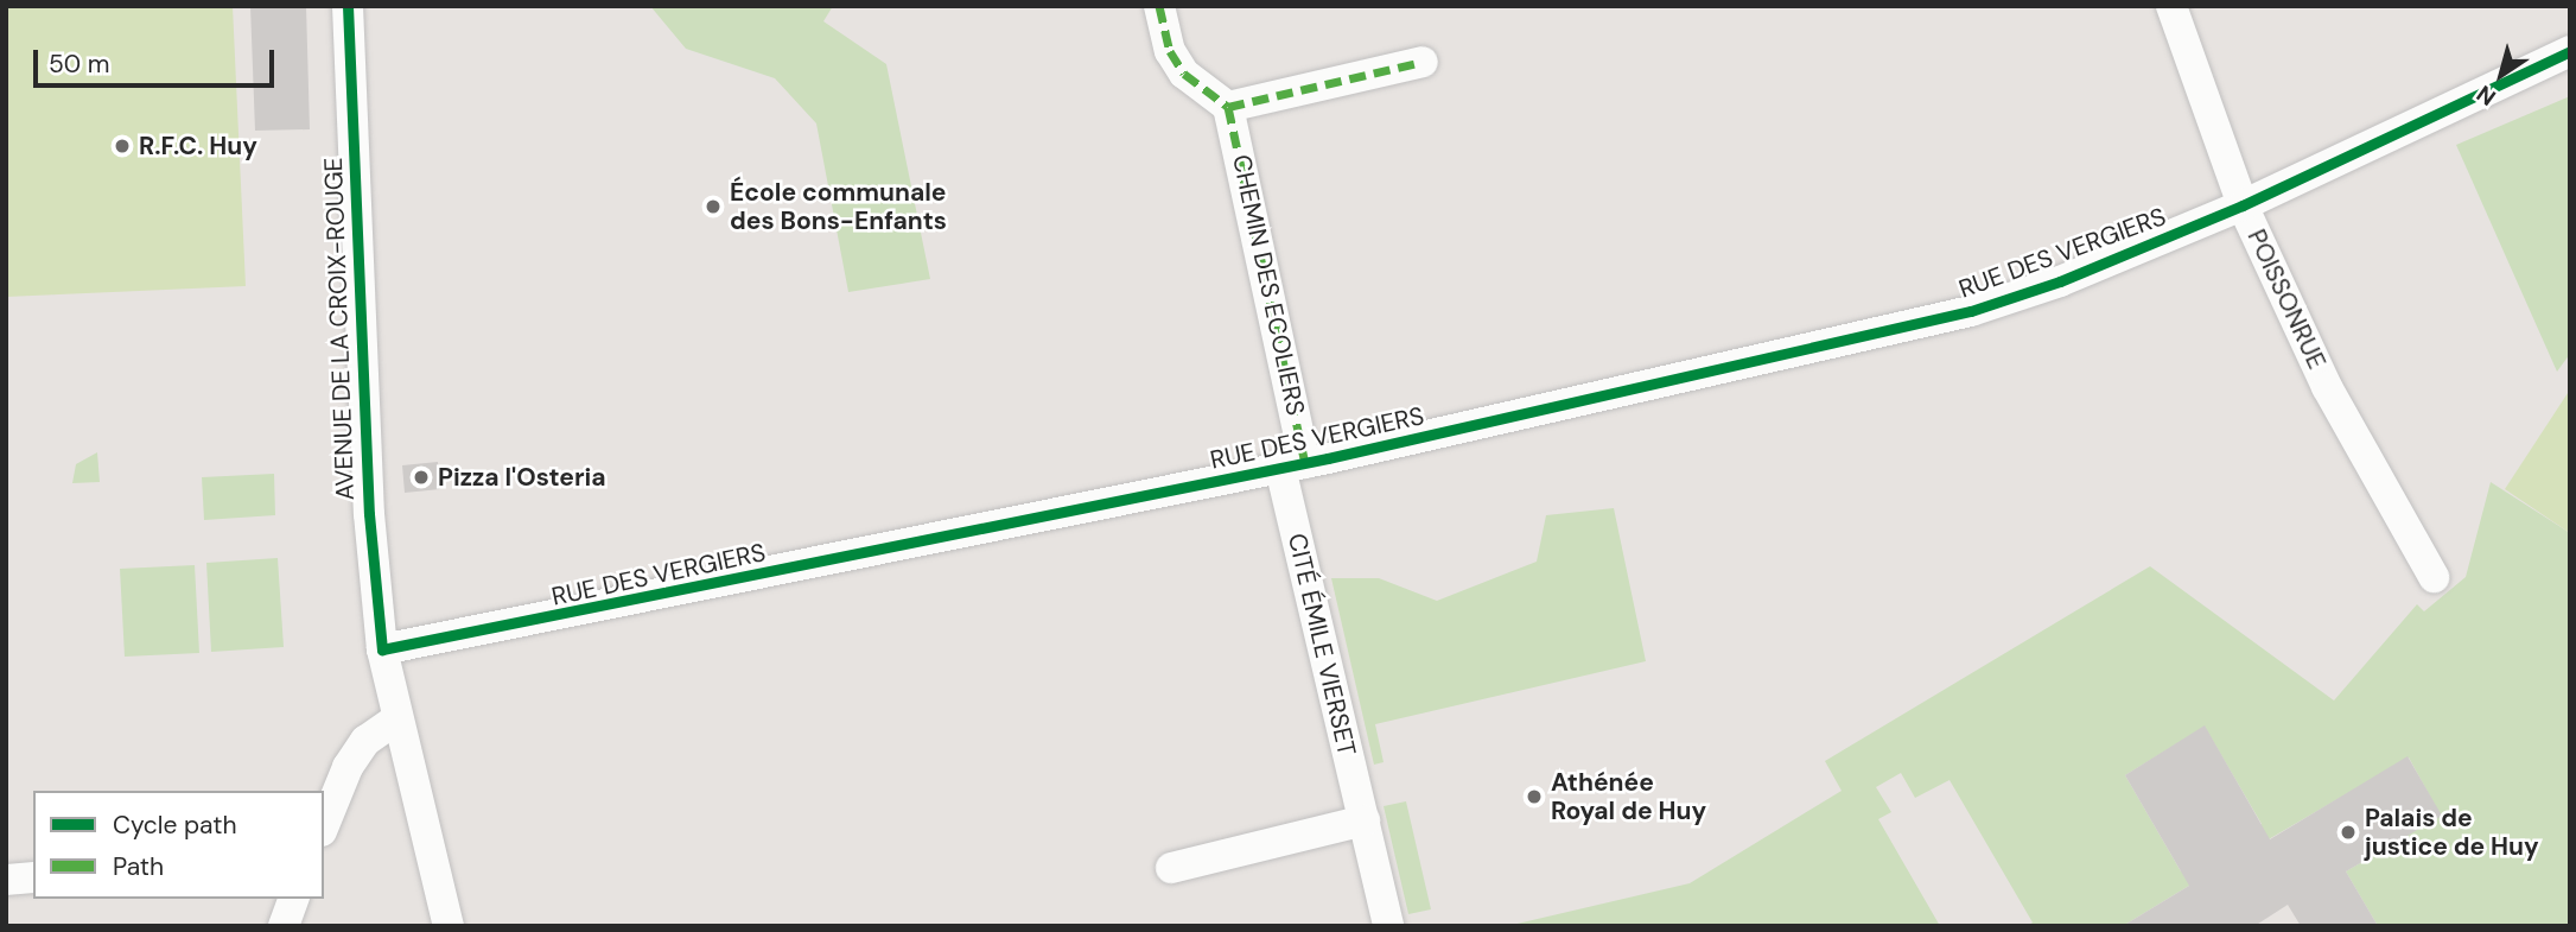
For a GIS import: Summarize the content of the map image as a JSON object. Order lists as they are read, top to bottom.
{
  "streets": {
    "street": [
      "RUE DES VERGIERS",
      "CHEMIN DES ECOLIERS",
      "POISSONRUE",
      "AVENUE DE LA CROIX-ROUGE",
      "CITÉ ÉMILE VIERSET"
    ]
  },
  "crossings": [
    ["RUE DES VERGIERS", "CHEMIN DES ECOLIERS"],
    ["RUE DES VERGIERS", "POISSONRUE"],
    ["RUE DES VERGIERS", "AVENUE DE LA CROIX-ROUGE"],
    ["RUE DES VERGIERS", "CITÉ ÉMILE VIERSET"],
    ["CHEMIN DES ECOLIERS", "CITÉ ÉMILE VIERSET"]
  ],
  "places": [
    "R.F.C. Huy",
    "École communale des Bons-Enfants",
    "Pizza l'Osteria",
    "Athénée Royal de Huy",
    "Palais de justice de Huy"
  ],
  "legend": ["Cycle path", "Path"],
  "scale_bar": "50 m",
  "north": "bottom left"
}
